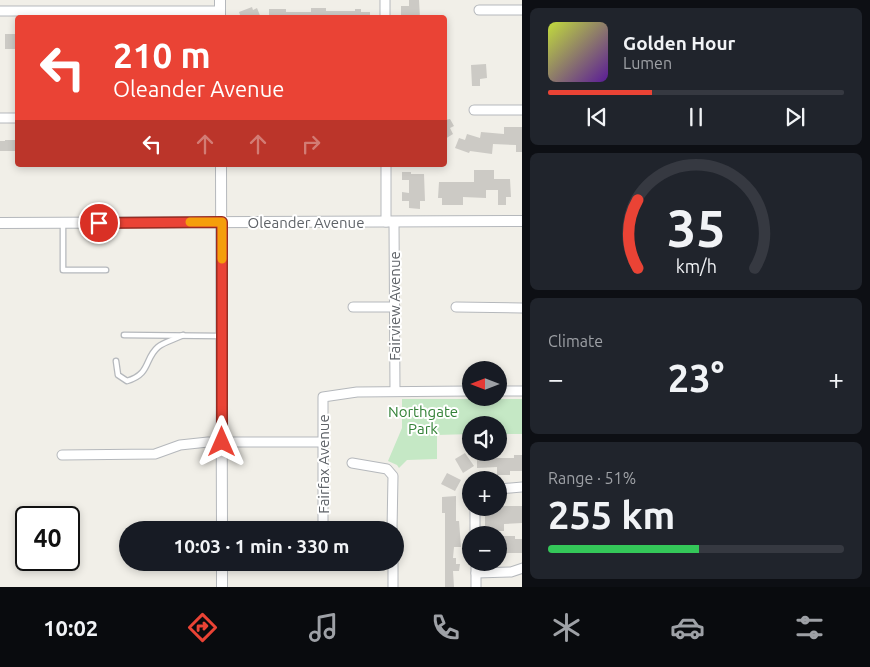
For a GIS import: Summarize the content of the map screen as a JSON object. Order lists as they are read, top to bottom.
{
  "streets": {
    "street": ["Oleander Avenue", "Fairview Avenue", "Fairfax Avenue"]
  },
  "crossings": [
    ["Oleander Avenue", "Fairview Avenue"],
    ["Fairview Avenue", "Fairfax Avenue"]
  ],
  "parks": ["Northgate Park"],
  "north": "left",
  "page": {
    "turn": ["210 m", "Oleander Avenue"],
    "song": ["Golden Hour", "Lumen"],
    "tile": [
      "Climate",
      ["Range · 51%", "255 km"]
    ],
    "heat": ["−", "23°", "+"],
    "map_buttons": ["+", "−"],
    "limit": "40",
    "trip": "10:03 · 1 min · 330 m",
    "tabs": "10:02",
    "gauge": ["35", "km/h"]
  }
}
